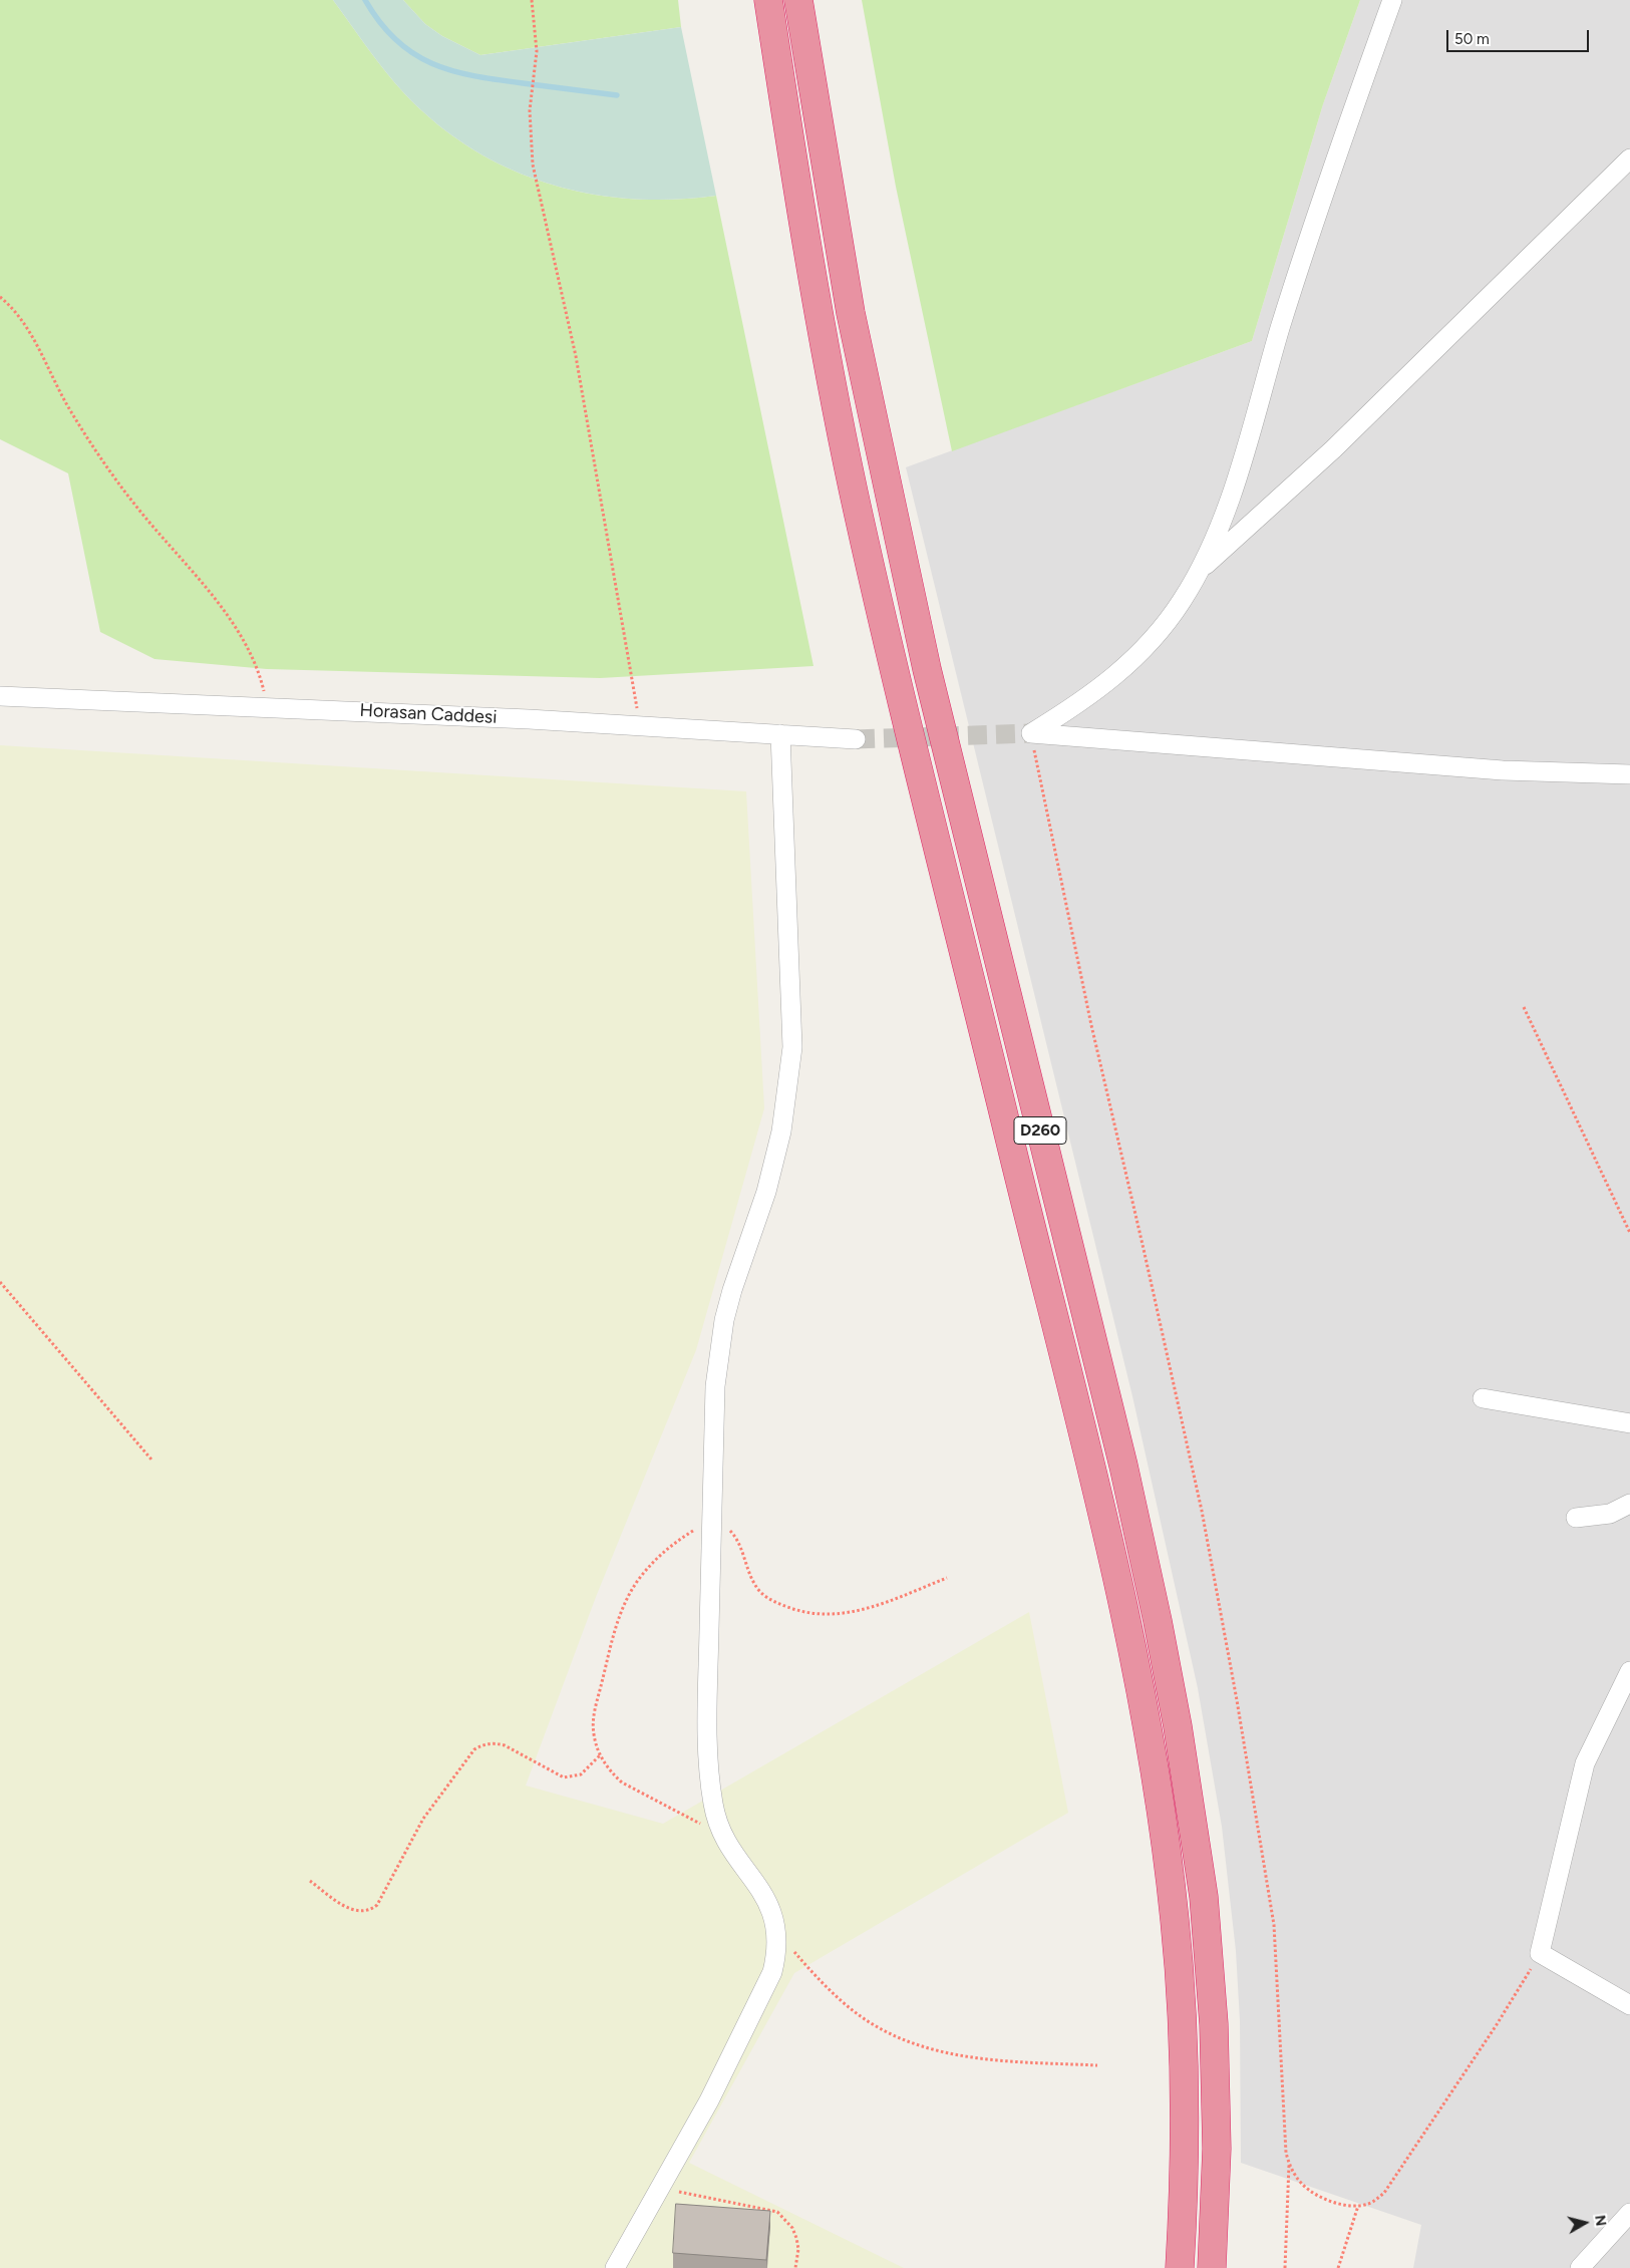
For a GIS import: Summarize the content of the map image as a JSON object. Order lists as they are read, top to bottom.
{
  "streets": {
    "highway": ["D260"],
    "street": ["Horasan Caddesi"]
  },
  "scale_bar": "50 m",
  "north": "right"
}
